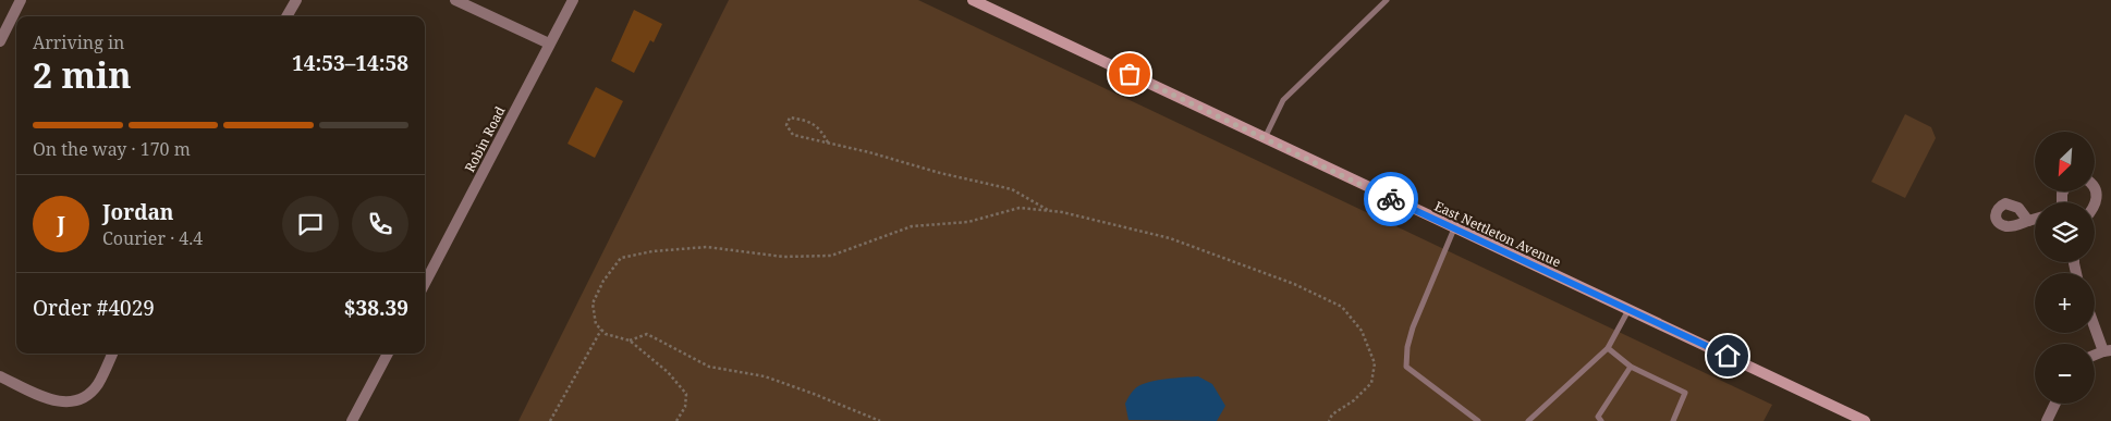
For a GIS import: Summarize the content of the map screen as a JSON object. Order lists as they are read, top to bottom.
{
  "streets": {
    "main road": ["East Nettleton Avenue"],
    "street": ["Robin Road"]
  },
  "north": "bottom left",
  "page": {
    "heading": ["2 min", "Arriving in", "14:53–14:58"],
    "panel": [
      "Jordan",
      "Courier · 4.4",
      "Order #4029",
      "$38.39"
    ],
    "bar": "On the way · 170 m",
    "map_buttons": ["+", "−"],
    "round": "J"
  }
}
